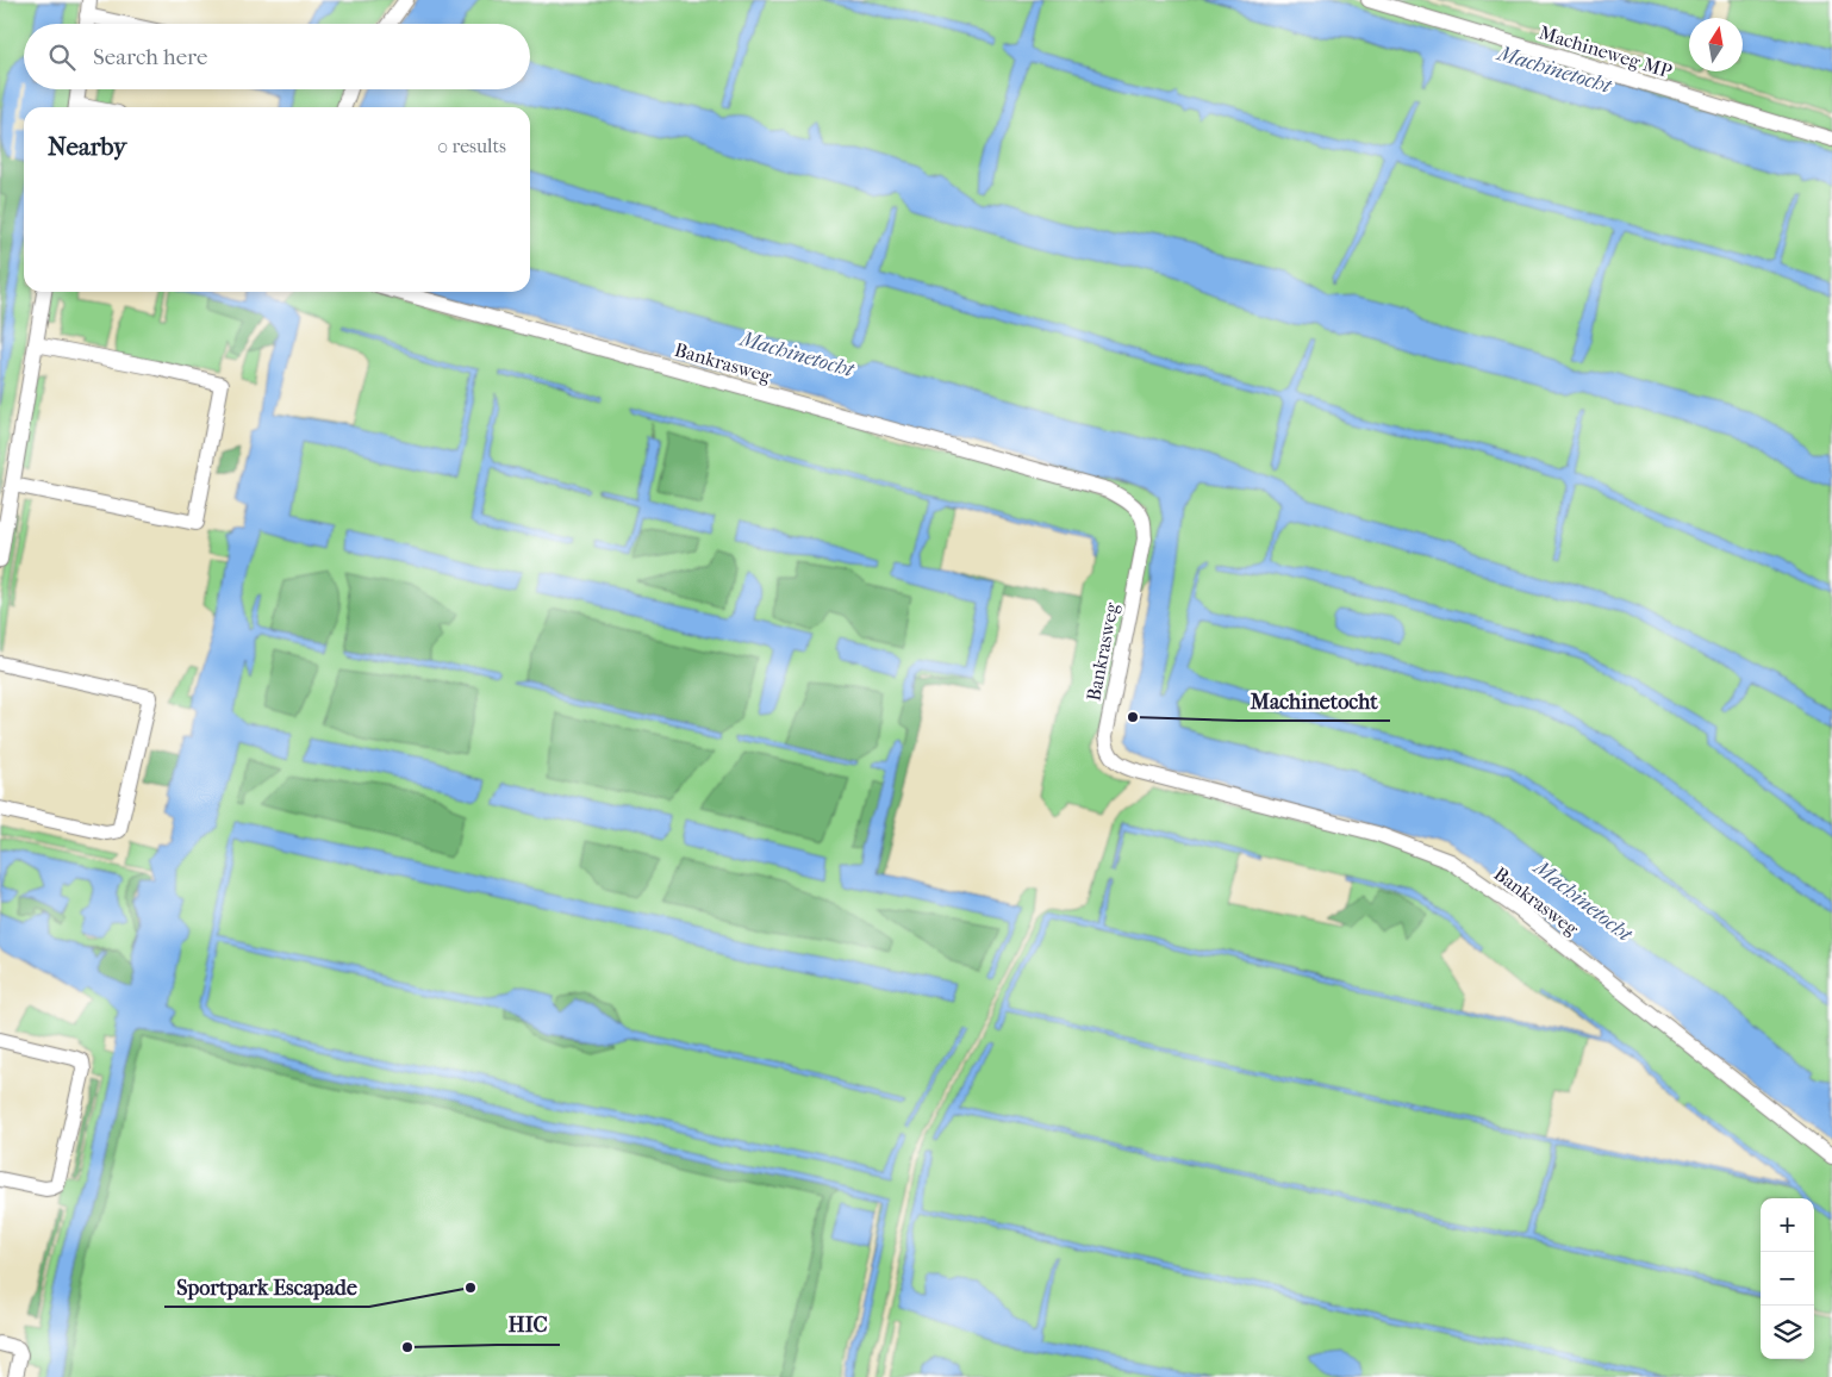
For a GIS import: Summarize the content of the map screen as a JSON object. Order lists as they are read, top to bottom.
{
  "streets": {
    "street": ["Machineweg MP", "Bankrasweg"]
  },
  "water": ["Machinetocht"],
  "places": ["Machinetocht", "Sportpark Escapade", "HIC"],
  "north": "top",
  "page": {
    "search": "Search here",
    "heading": ["Nearby", "0 results"],
    "map_buttons": ["+", "−"]
  }
}
